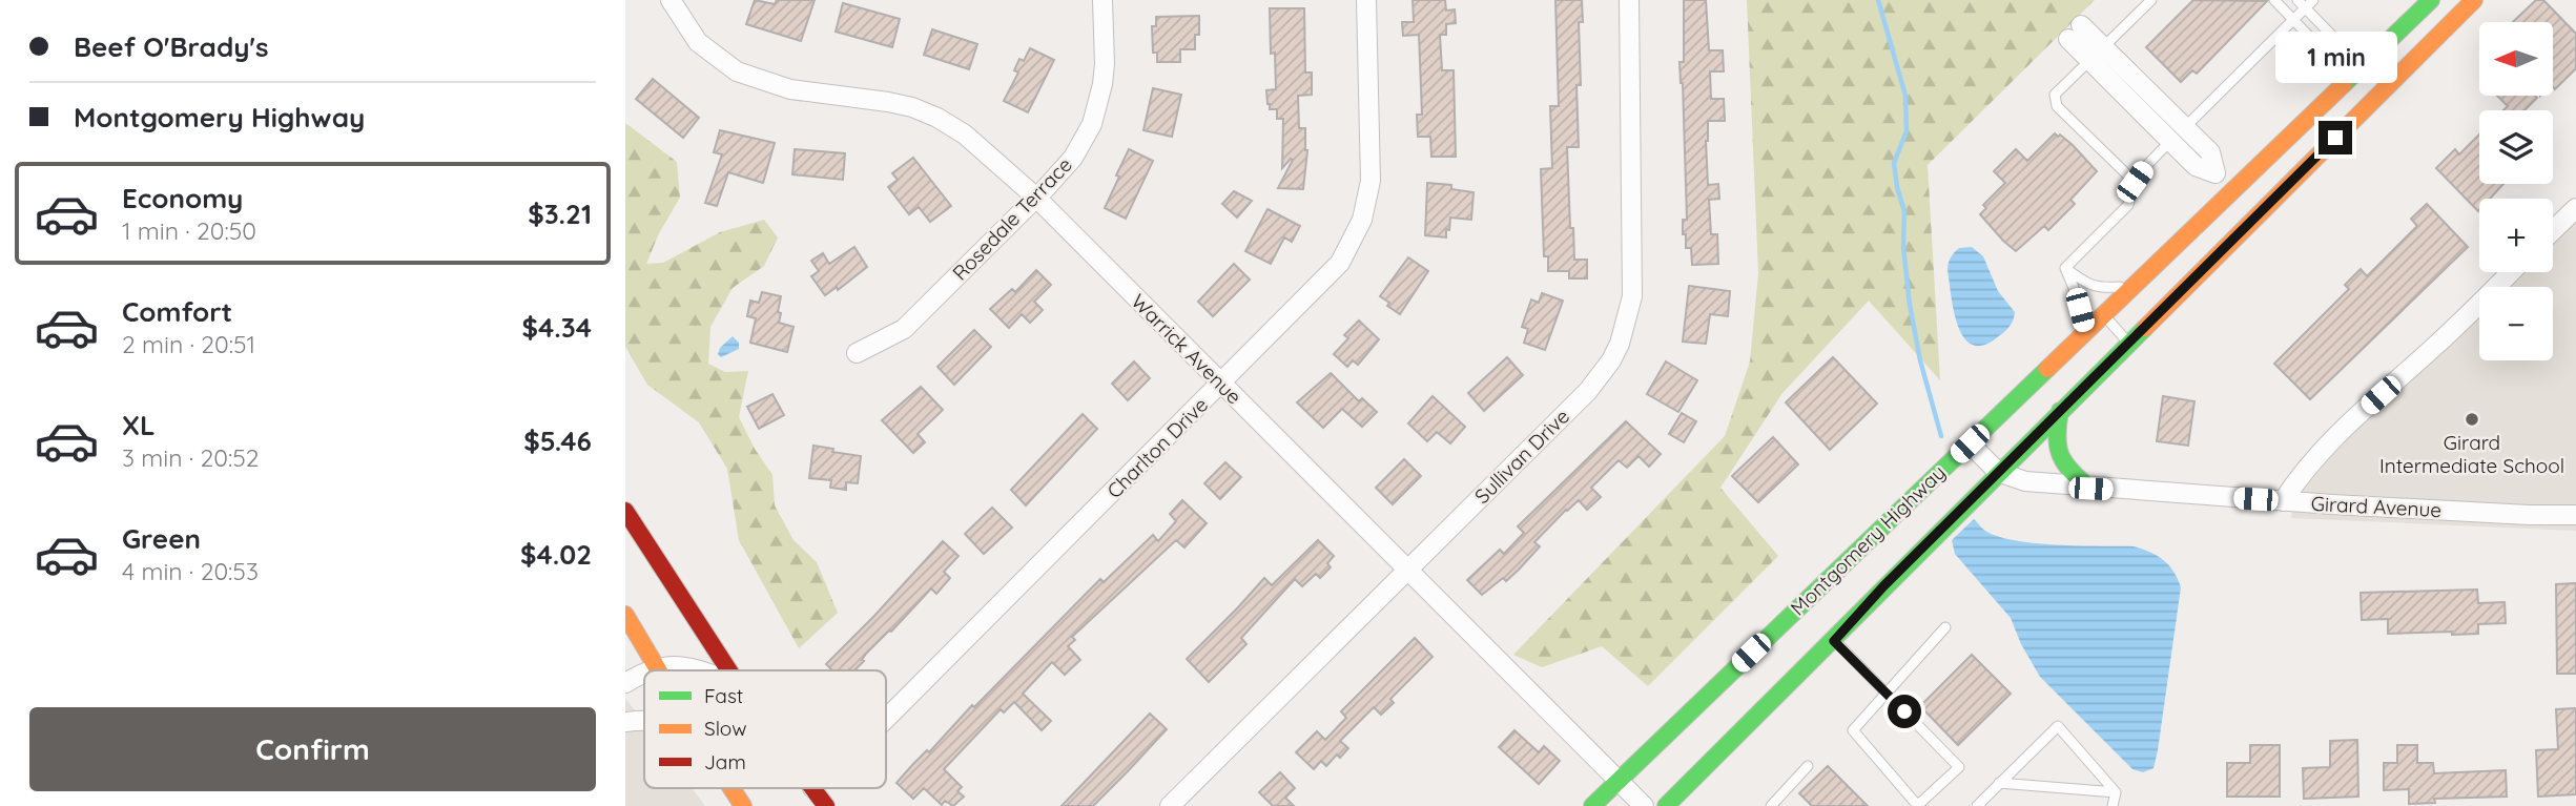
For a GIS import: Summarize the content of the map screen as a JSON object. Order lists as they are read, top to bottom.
{
  "streets": {
    "main road": ["Montgomery Highway"],
    "street": [
      "Rosedale Terrace",
      "Warrick Avenue",
      "Charlton Drive",
      "Sullivan Drive",
      "Girard Avenue"
    ]
  },
  "crossings": [
    ["Rosedale Terrace", "Warrick Avenue"],
    ["Warrick Avenue", "Charlton Drive"],
    ["Warrick Avenue", "Sullivan Drive"],
    ["Warrick Avenue", "Montgomery Highway"],
    ["Girard Avenue", "Montgomery Highway"]
  ],
  "places": ["Girard Intermediate School"],
  "legend": ["Fast", "Slow", "Jam"],
  "north": "left",
  "page": {
    "banner": ["Beef O'Brady's", "Montgomery Highway"],
    "map_buttons": ["+", "−"],
    "bubble": "1 min",
    "list": [
      {
        "name": "Economy",
        "note": "1 min · 20:50",
        "value": "$3.21"
      },
      {
        "name": "Comfort",
        "note": "2 min · 20:51",
        "value": "$4.34"
      },
      {
        "name": "XL",
        "note": "3 min · 20:52",
        "value": "$5.46"
      },
      {
        "name": "Green",
        "note": "4 min · 20:53",
        "value": "$4.02"
      }
    ],
    "buttons": "Confirm"
  }
}
